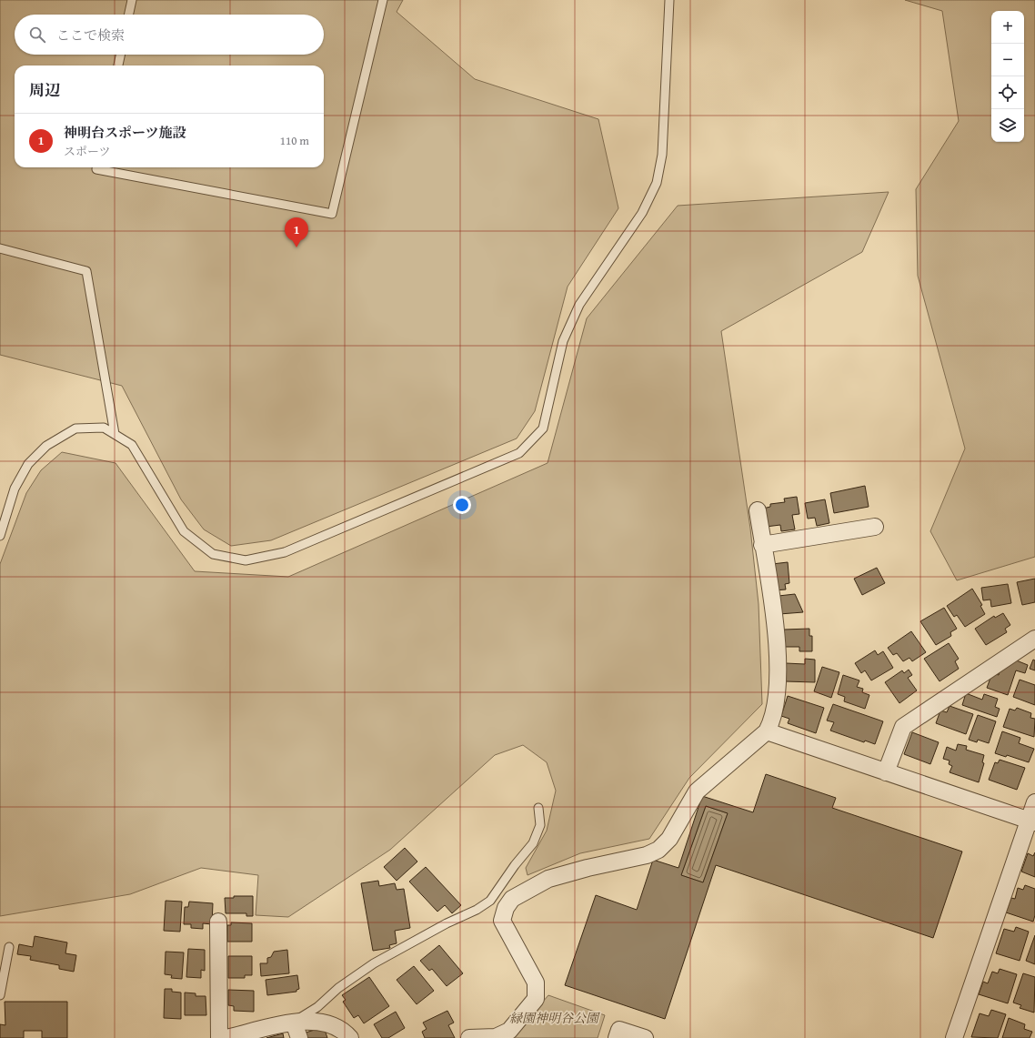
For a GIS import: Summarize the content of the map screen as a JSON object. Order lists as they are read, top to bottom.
{
  "parks": ["緑園神明谷公園"],
  "page": {
    "map_buttons": ["+", "−"],
    "search": "ここで検索",
    "heading": "周辺",
    "list": [
      {
        "mark": "1",
        "name": "神明台スポーツ施設",
        "note": "スポーツ",
        "value": "110 m"
      }
    ],
    "pins": "1"
  }
}
